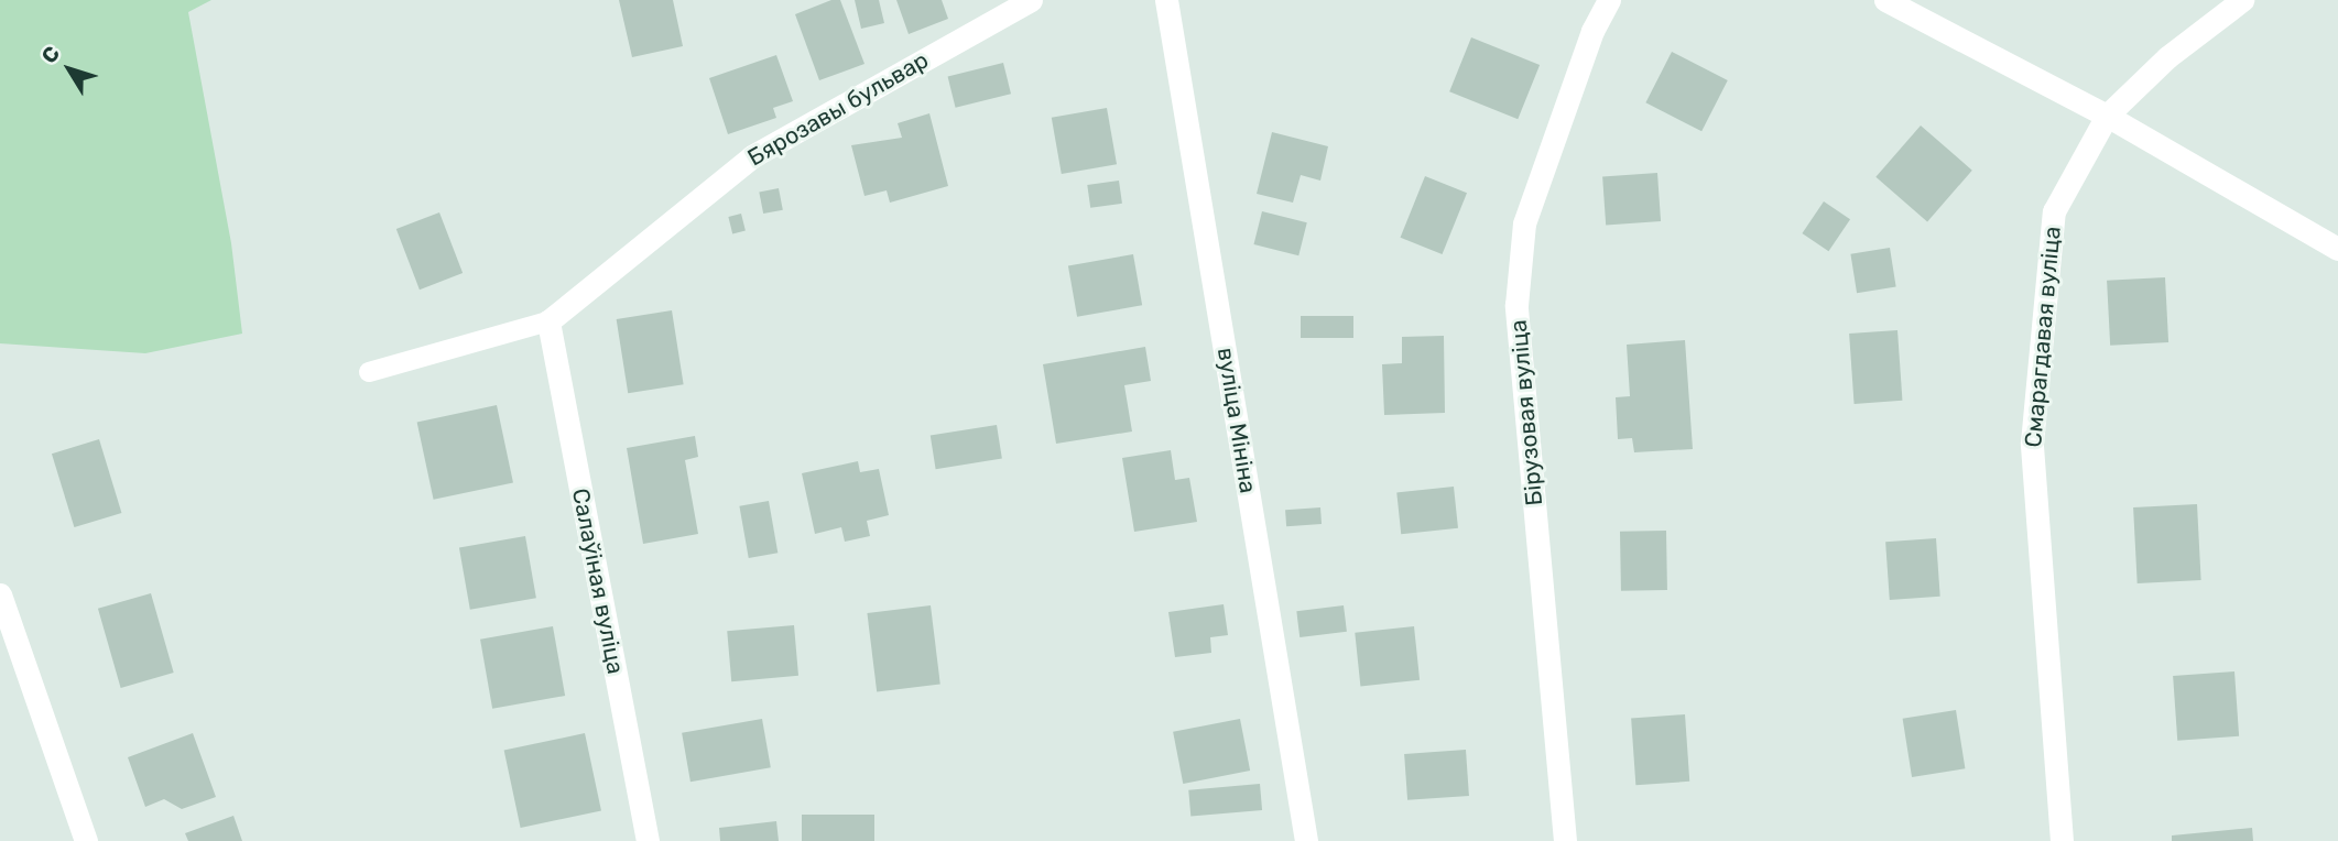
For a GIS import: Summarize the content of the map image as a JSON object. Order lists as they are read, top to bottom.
{
  "streets": {
    "street": [
      "Бярозавы бульвар",
      "Смарагдавая вуліца",
      "Бірузовая вуліца",
      "вуліца Мініна",
      "Салаўіная вуліца"
    ]
  },
  "crossings": [
    ["Бярозавы бульвар", "Салаўіная вуліца"]
  ],
  "north": "top left"
}
